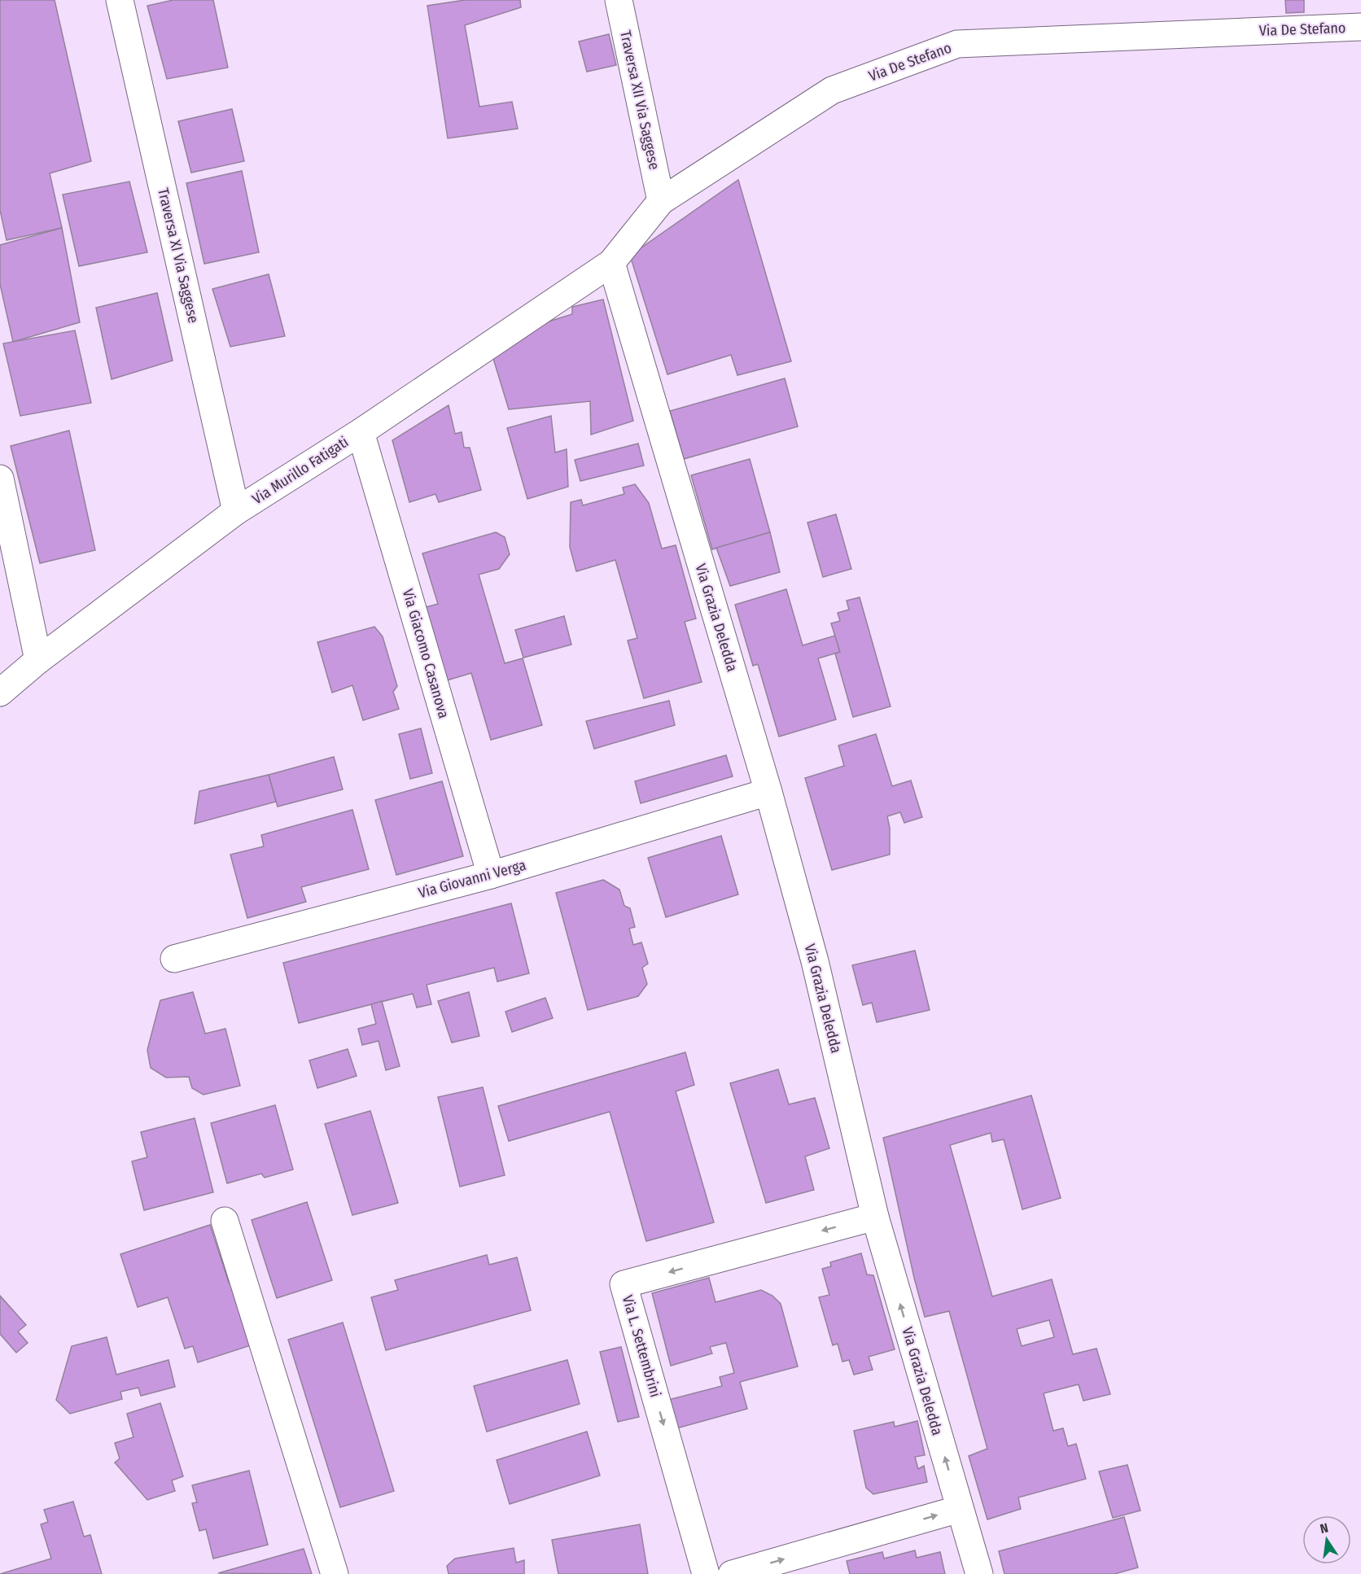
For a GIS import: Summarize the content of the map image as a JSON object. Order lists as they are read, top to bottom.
{
  "streets": {
    "street": [
      "Via De Stefano",
      "Traversa XII Via Saggese",
      "Traversa XI Via Saggese",
      "Via Murillo Fatigati",
      "Via Grazia Deledda",
      "Via Giacomo Casanova",
      "Via Giovanni Verga",
      "Via L. Settembrini"
    ]
  },
  "crossings": [
    ["Via De Stefano", "Traversa XII Via Saggese"],
    ["Via De Stefano", "Via Murillo Fatigati"],
    ["Via De Stefano", "Via Grazia Deledda"],
    ["Traversa XI Via Saggese", "Via Murillo Fatigati"],
    ["Via Murillo Fatigati", "Via Grazia Deledda"],
    ["Via Murillo Fatigati", "Via Giacomo Casanova"],
    ["Via Grazia Deledda", "Via Giovanni Verga"],
    ["Via Grazia Deledda", "Via L. Settembrini"],
    ["Via Giacomo Casanova", "Via Giovanni Verga"]
  ],
  "north": "top"
}
